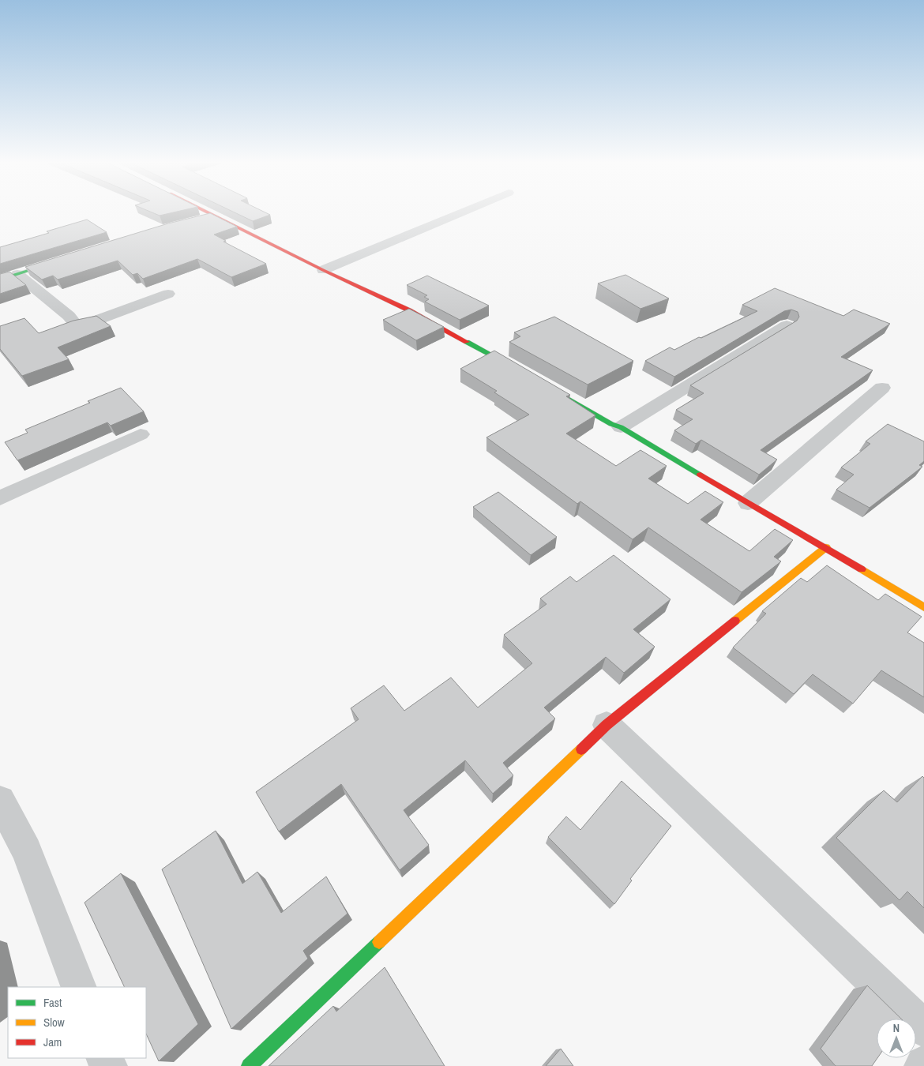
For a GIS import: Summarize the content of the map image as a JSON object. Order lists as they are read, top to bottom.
{
  "legend": ["Fast", "Slow", "Jam"],
  "north": "top"
}
